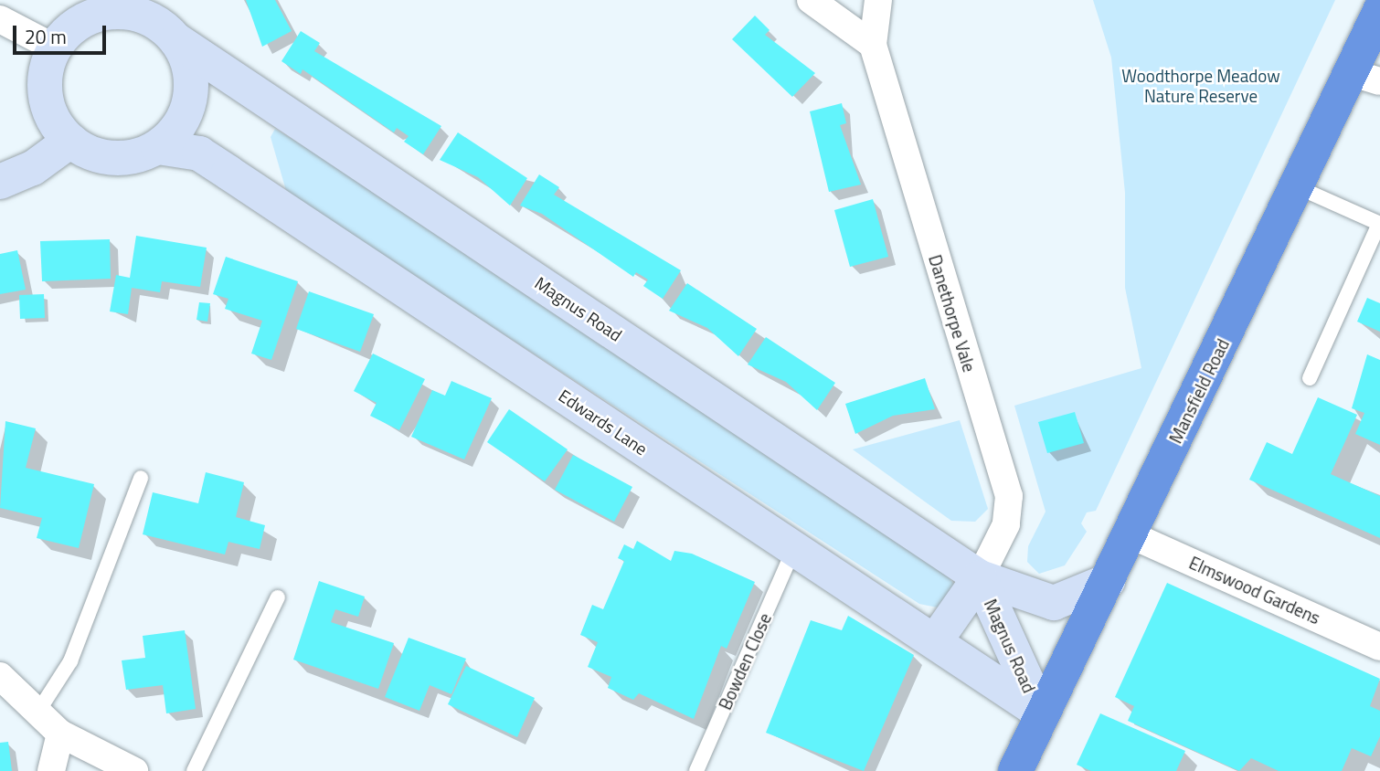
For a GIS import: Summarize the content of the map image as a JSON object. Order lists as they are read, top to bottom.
{
  "streets": {
    "highway": ["Mansfield Road"],
    "street": [
      "Magnus Road",
      "Danethorpe Vale",
      "Edwards Lane",
      "Elmswood Gardens"
    ],
    "lane": ["Bowden Close"]
  },
  "crossings": [
    ["Magnus Road", "Danethorpe Vale"],
    ["Magnus Road", "Mansfield Road"],
    ["Magnus Road", "Edwards Lane"],
    ["Mansfield Road", "Edwards Lane"],
    ["Mansfield Road", "Elmswood Gardens"],
    ["Edwards Lane", "Bowden Close"]
  ],
  "parks": ["Woodthorpe Meadow Nature Reserve"],
  "scale_bar": "20 m"
}
